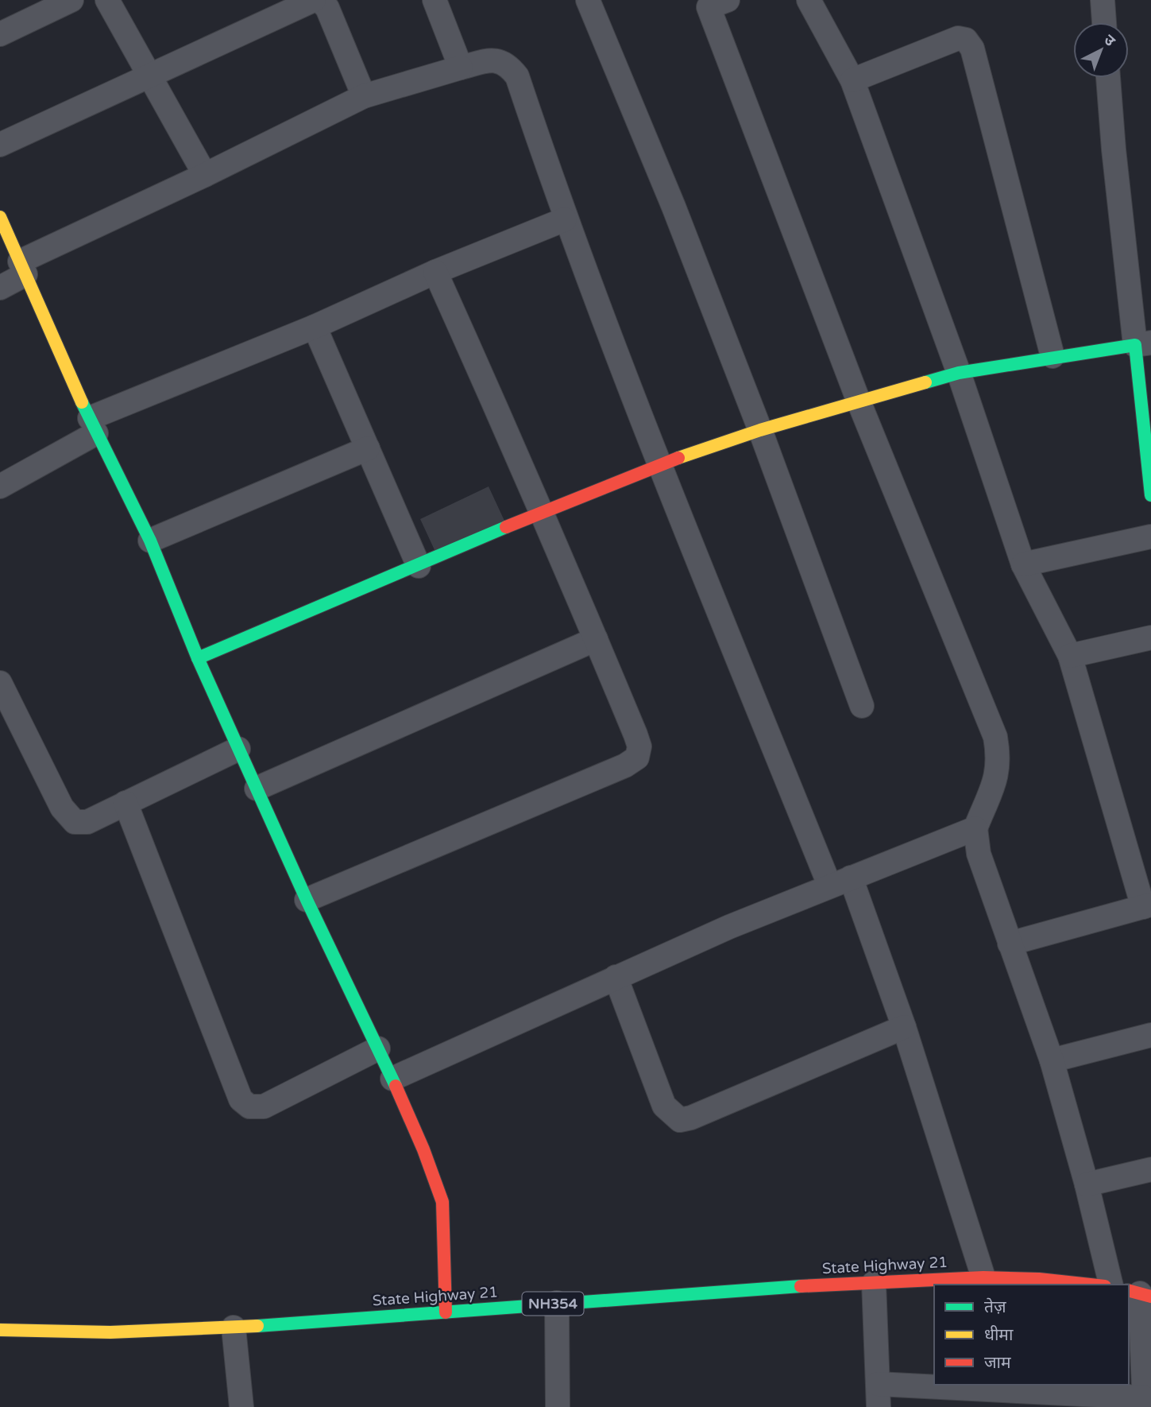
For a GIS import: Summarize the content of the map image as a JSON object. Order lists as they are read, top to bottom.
{
  "streets": {
    "main road": ["State Highway 21", "NH354"]
  },
  "legend": ["तेज़", "धीमा", "जाम"],
  "north": "top right"
}
